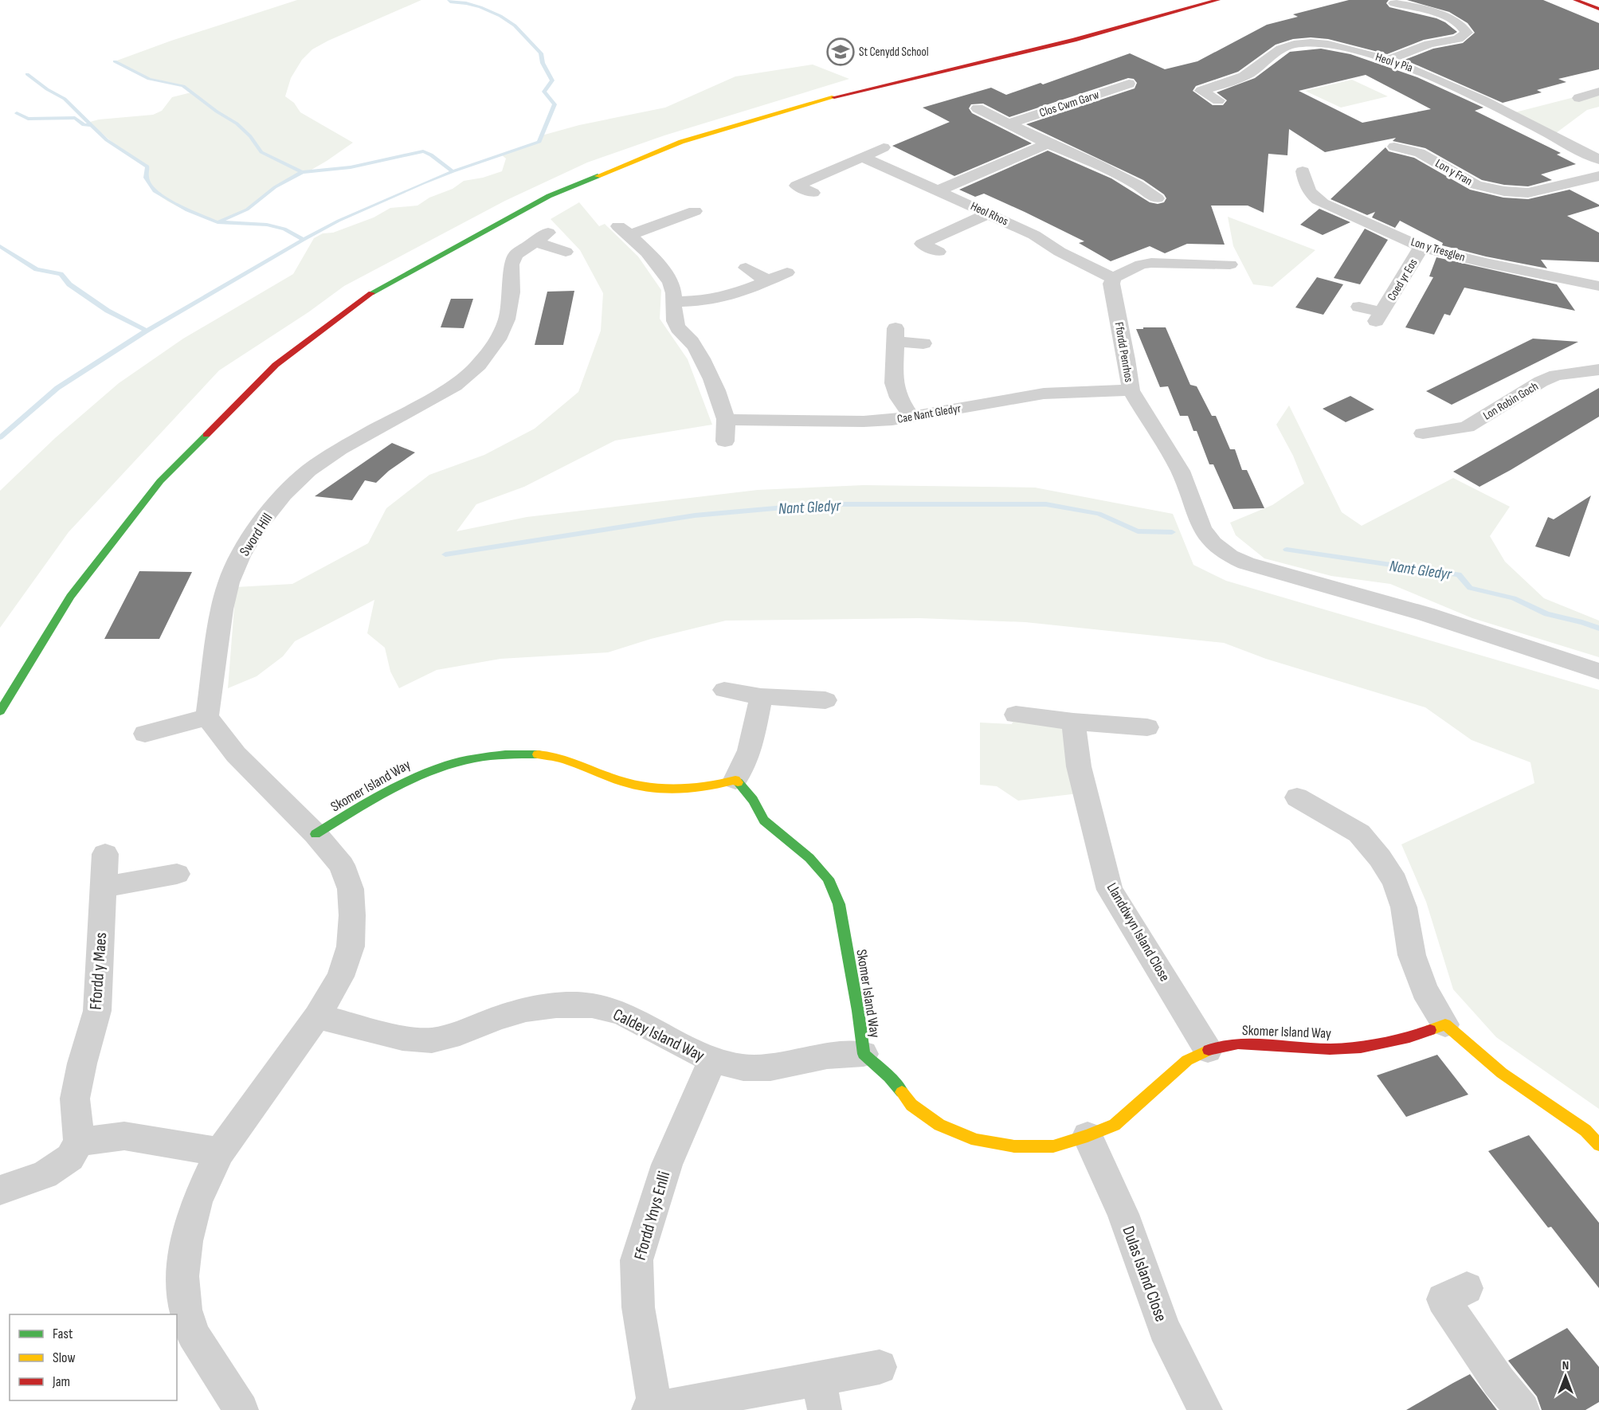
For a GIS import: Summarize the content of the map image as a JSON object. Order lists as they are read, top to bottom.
{
  "streets": {
    "main road": ["Skomer Island Way"],
    "street": [
      "Heol y Pia",
      "Clos Cwm Garw",
      "Lon y Fran",
      "Heol Rhos",
      "Lon y Tresglen",
      "Coed yr Eos",
      "Ffordd Penrhos",
      "Lon Robin Goch",
      "Cae Nant Gledyr",
      "Sword Hill",
      "Llanddwyn Island Close",
      "Ffordd y Maes",
      "Caldey Island Way",
      "Ffordd Ynys Enlli",
      "Dulas Island Close"
    ]
  },
  "crossings": [
    ["Heol Rhos", "Ffordd Penrhos"],
    ["Lon y Tresglen", "Coed yr Eos"],
    ["Ffordd Penrhos", "Cae Nant Gledyr"],
    ["Skomer Island Way", "Llanddwyn Island Close"],
    ["Skomer Island Way", "Caldey Island Way"],
    ["Skomer Island Way", "Dulas Island Close"],
    ["Caldey Island Way", "Ffordd Ynys Enlli"]
  ],
  "water": ["Nant Gledyr"],
  "places": {
    "school or university": ["St Cenydd School"]
  },
  "legend": ["Fast", "Slow", "Jam"],
  "north": "top"
}
